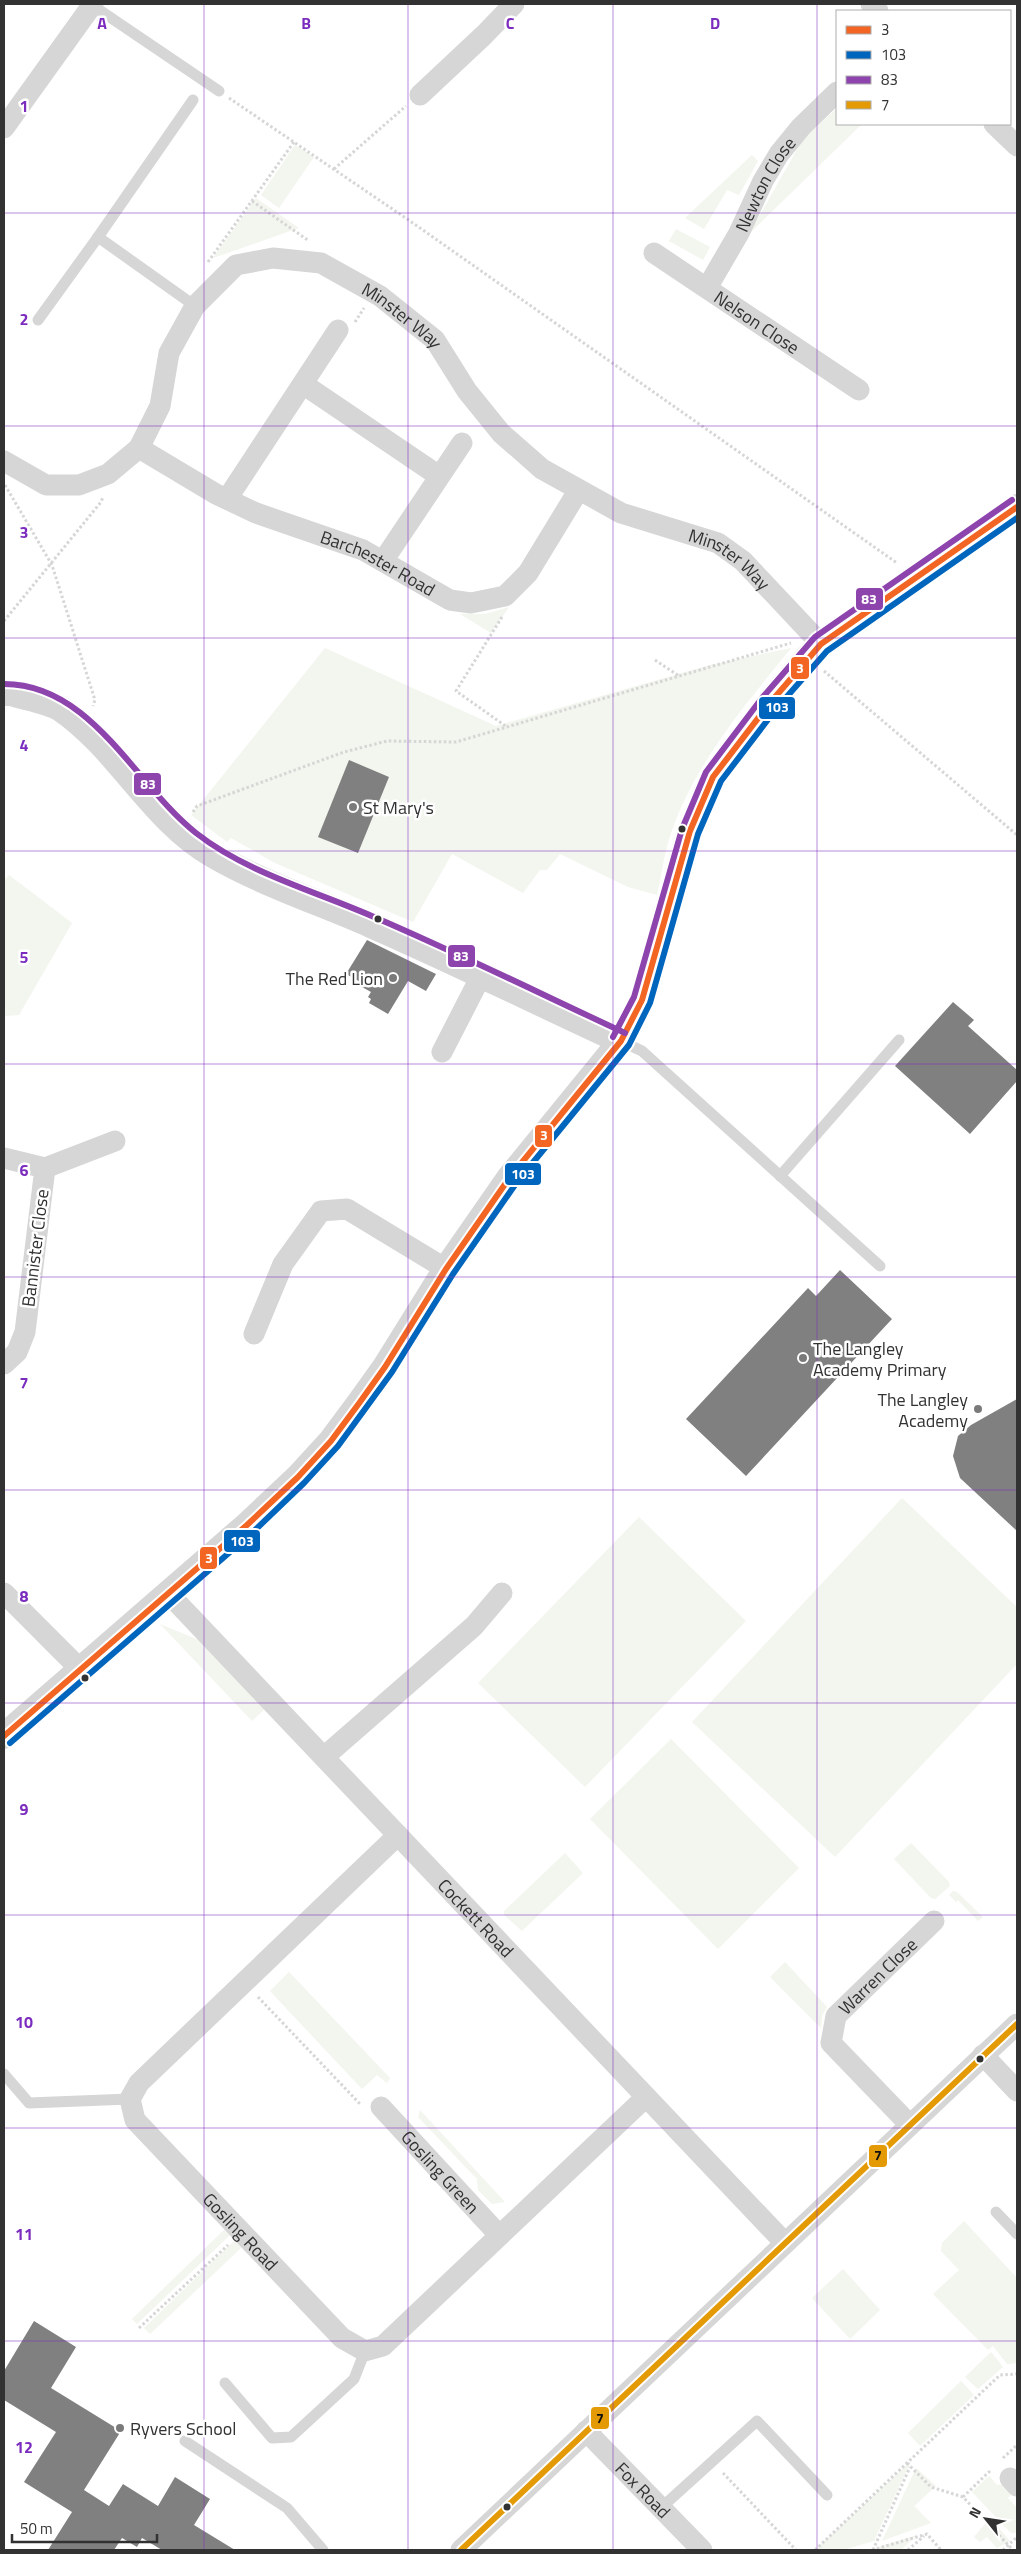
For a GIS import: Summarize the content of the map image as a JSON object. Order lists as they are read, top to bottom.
{
  "streets": {
    "street": [
      "Newton Close",
      "Minster Way",
      "Nelson Close",
      "Barchester Road",
      "Bannister Close",
      "Cockett Road",
      "Warren Close",
      "Gosling Green",
      "Gosling Road",
      "Fox Road"
    ]
  },
  "crossings": [
    ["Newton Close", "Nelson Close"],
    ["Minster Way", "Barchester Road"]
  ],
  "places": [
    "St Mary's",
    "The Red Lion",
    "The Langley Academy Primary",
    "The Langley Academy",
    "Ryvers School"
  ],
  "lines": [
    "transit line 83",
    "transit line 3",
    "transit line 103",
    "transit line 7"
  ],
  "legend": [
    "3",
    "103",
    "83",
    "7"
  ],
  "scale_bar": "50 m",
  "north": "top left",
  "grid": {
    "columns": [
      "A",
      "B",
      "C",
      "D"
    ],
    "rows": [
      "1",
      "2",
      "3",
      "4",
      "5",
      "6",
      "7",
      "8",
      "9",
      "10",
      "11",
      "12"
    ]
  }
}
